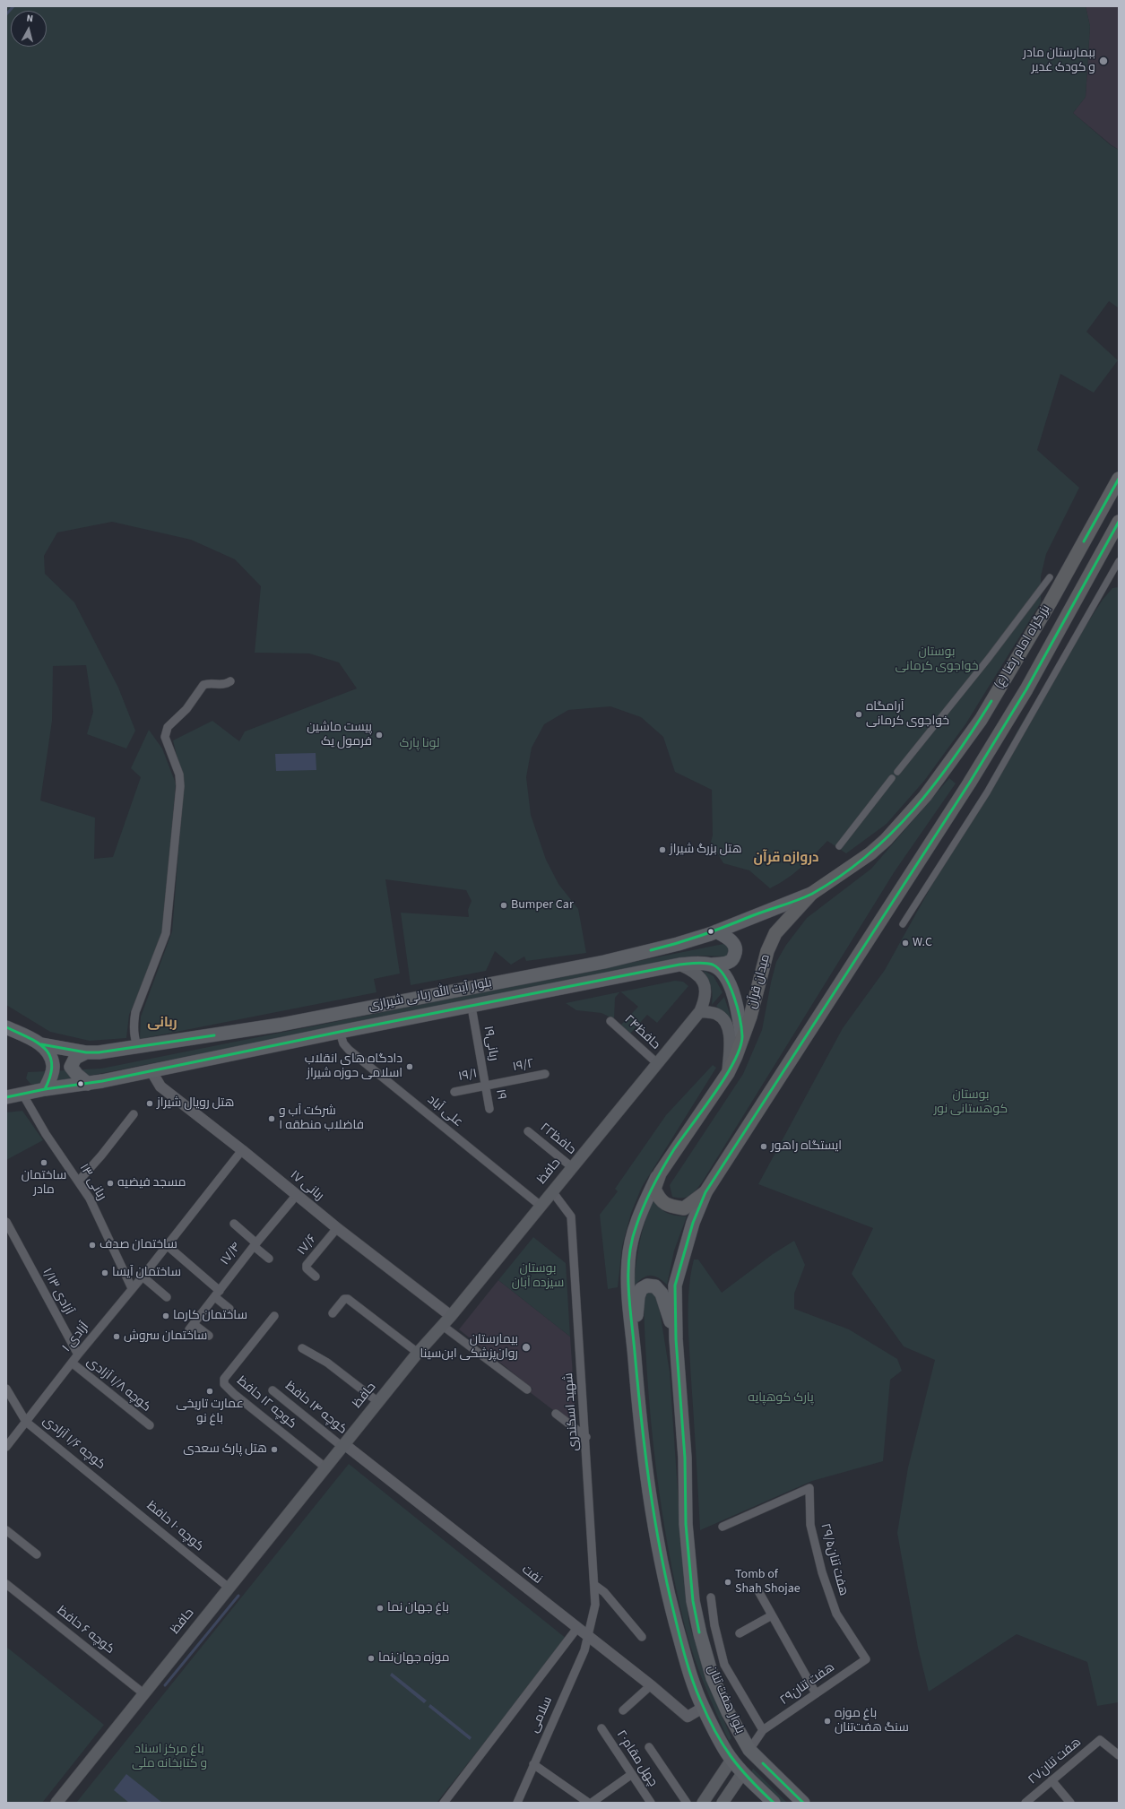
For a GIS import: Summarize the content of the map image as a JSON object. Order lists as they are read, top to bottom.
{
  "streets": {
    "highway": ["بزرگراه امام رضا (ع)", "میدان قرآن"],
    "main road": ["بلوار آیت الله ربانی شیرازی", "حافظ", "بلوار هفت تنان"],
    "street": [
      "حافظ۲۴",
      "ربانی۱۹",
      "۱۹/۲",
      "۱۹/۱",
      "۱۹",
      "علی آباد",
      "حافظ۲۲",
      "ربانی ۱۳",
      "ربانی ۱۷",
      "۱۷/۶",
      "۱۷/۴",
      "آزادی ۱/۱۳",
      "آزادی ۱",
      "کوچه ۱/۸ آزادی",
      "کوچه ۱۲ حافظ",
      "کوچه ۱۴ حافظ",
      "شهید اسکندری",
      "کوچه ۱/۶ آزادی",
      "کوچه ۱۰ حافظ",
      "۲۹/۵هفت تنان",
      "نفت",
      "کوچه ۶ حافظ",
      "هفت تنان۲۹",
      "سلامی",
      "چهل مقام۲۰",
      "هفت تنان۲۷"
    ]
  },
  "crossings": [
    ["بزرگراه امام رضا (ع)", "میدان قرآن"],
    ["بزرگراه امام رضا (ع)", "بلوار هفت تنان"],
    ["میدان قرآن", "بلوار آیت الله ربانی شیرازی"],
    ["میدان قرآن", "بلوار هفت تنان"],
    ["بلوار آیت الله ربانی شیرازی", "ربانی۱۹"],
    ["بلوار آیت الله ربانی شیرازی", "علی آباد"],
    ["بلوار آیت الله ربانی شیرازی", "ربانی ۱۳"],
    ["بلوار آیت الله ربانی شیرازی", "ربانی ۱۷"],
    ["حافظ۲۴", "حافظ"],
    ["ربانی۱۹", "۱۹/۲"],
    ["ربانی۱۹", "۱۹/۱"],
    ["ربانی۱۹", "۱۹"],
    ["۱۹/۲", "۱۹/۱"],
    ["۱۹/۲", "۱۹"],
    ["۱۹/۱", "۱۹"],
    ["علی آباد", "حافظ"],
    ["حافظ۲۲", "حافظ"],
    ["حافظ", "ربانی ۱۷"],
    ["حافظ", "کوچه ۱۲ حافظ"],
    ["حافظ", "کوچه ۱۴ حافظ"],
    ["حافظ", "شهید اسکندری"],
    ["حافظ", "کوچه ۱۰ حافظ"],
    ["حافظ", "نفت"],
    ["حافظ", "کوچه ۶ حافظ"],
    ["ربانی ۱۳", "آزادی ۱"],
    ["ربانی ۱۷", "۱۷/۶"],
    ["ربانی ۱۷", "۱۷/۴"],
    ["ربانی ۱۷", "آزادی ۱"],
    ["آزادی ۱/۱۳", "آزادی ۱"],
    ["آزادی ۱", "کوچه ۱/۸ آزادی"],
    ["آزادی ۱", "کوچه ۱/۶ آزادی"],
    ["کوچه ۱۴ حافظ", "نفت"],
    ["شهید اسکندری", "نفت"],
    ["شهید اسکندری", "سلامی"],
    ["کوچه ۱/۶ آزادی", "کوچه ۱۰ حافظ"],
    ["۲۹/۵هفت تنان", "هفت تنان۲۹"],
    ["نفت", "بلوار هفت تنان"],
    ["نفت", "سلامی"]
  ],
  "districts": ["دروازه قرآن", "ربانی"],
  "parks": [
    "بوستان خواجوی کرمانی",
    "لونا پارک",
    "بوستان کوهستانی نور",
    "بوستان سیزده آبان",
    "پارک کوهپایه",
    "باغ مرکز اسناد و کتابخانه ملی"
  ],
  "places": [
    "ببمارستان مادر و کودک غدیر",
    "آرامگاه خواجوی کرمانی",
    "پیست ماشین فرمول یک",
    "هتل بزرگ شیراز",
    "Bumper Car",
    "W.C",
    "دادگاه های انقلاب اسلامی حوزه شیراز",
    "هتل رویال شیراز",
    "شرکت آب و فاضلاب منطقه ۱",
    "ایستگاه راهور",
    "ساختمان مادر",
    "مسجد فیضیه",
    "ساختمان صدف",
    "ساختمان آیسا",
    "ساختمان کارما",
    "ساختمان سروش",
    "بیمارستان روان‌پزشکی ابن‌سینا",
    "عمارت تاریخی باغ نو",
    "هتل پارک سعدی",
    "Tomb of Shah Shojae",
    "باغ جهان نما",
    "موزه جهان‌نما",
    "باغ‌ موزه سنگ هفت‌تنان"
  ],
  "north": "top"
}
